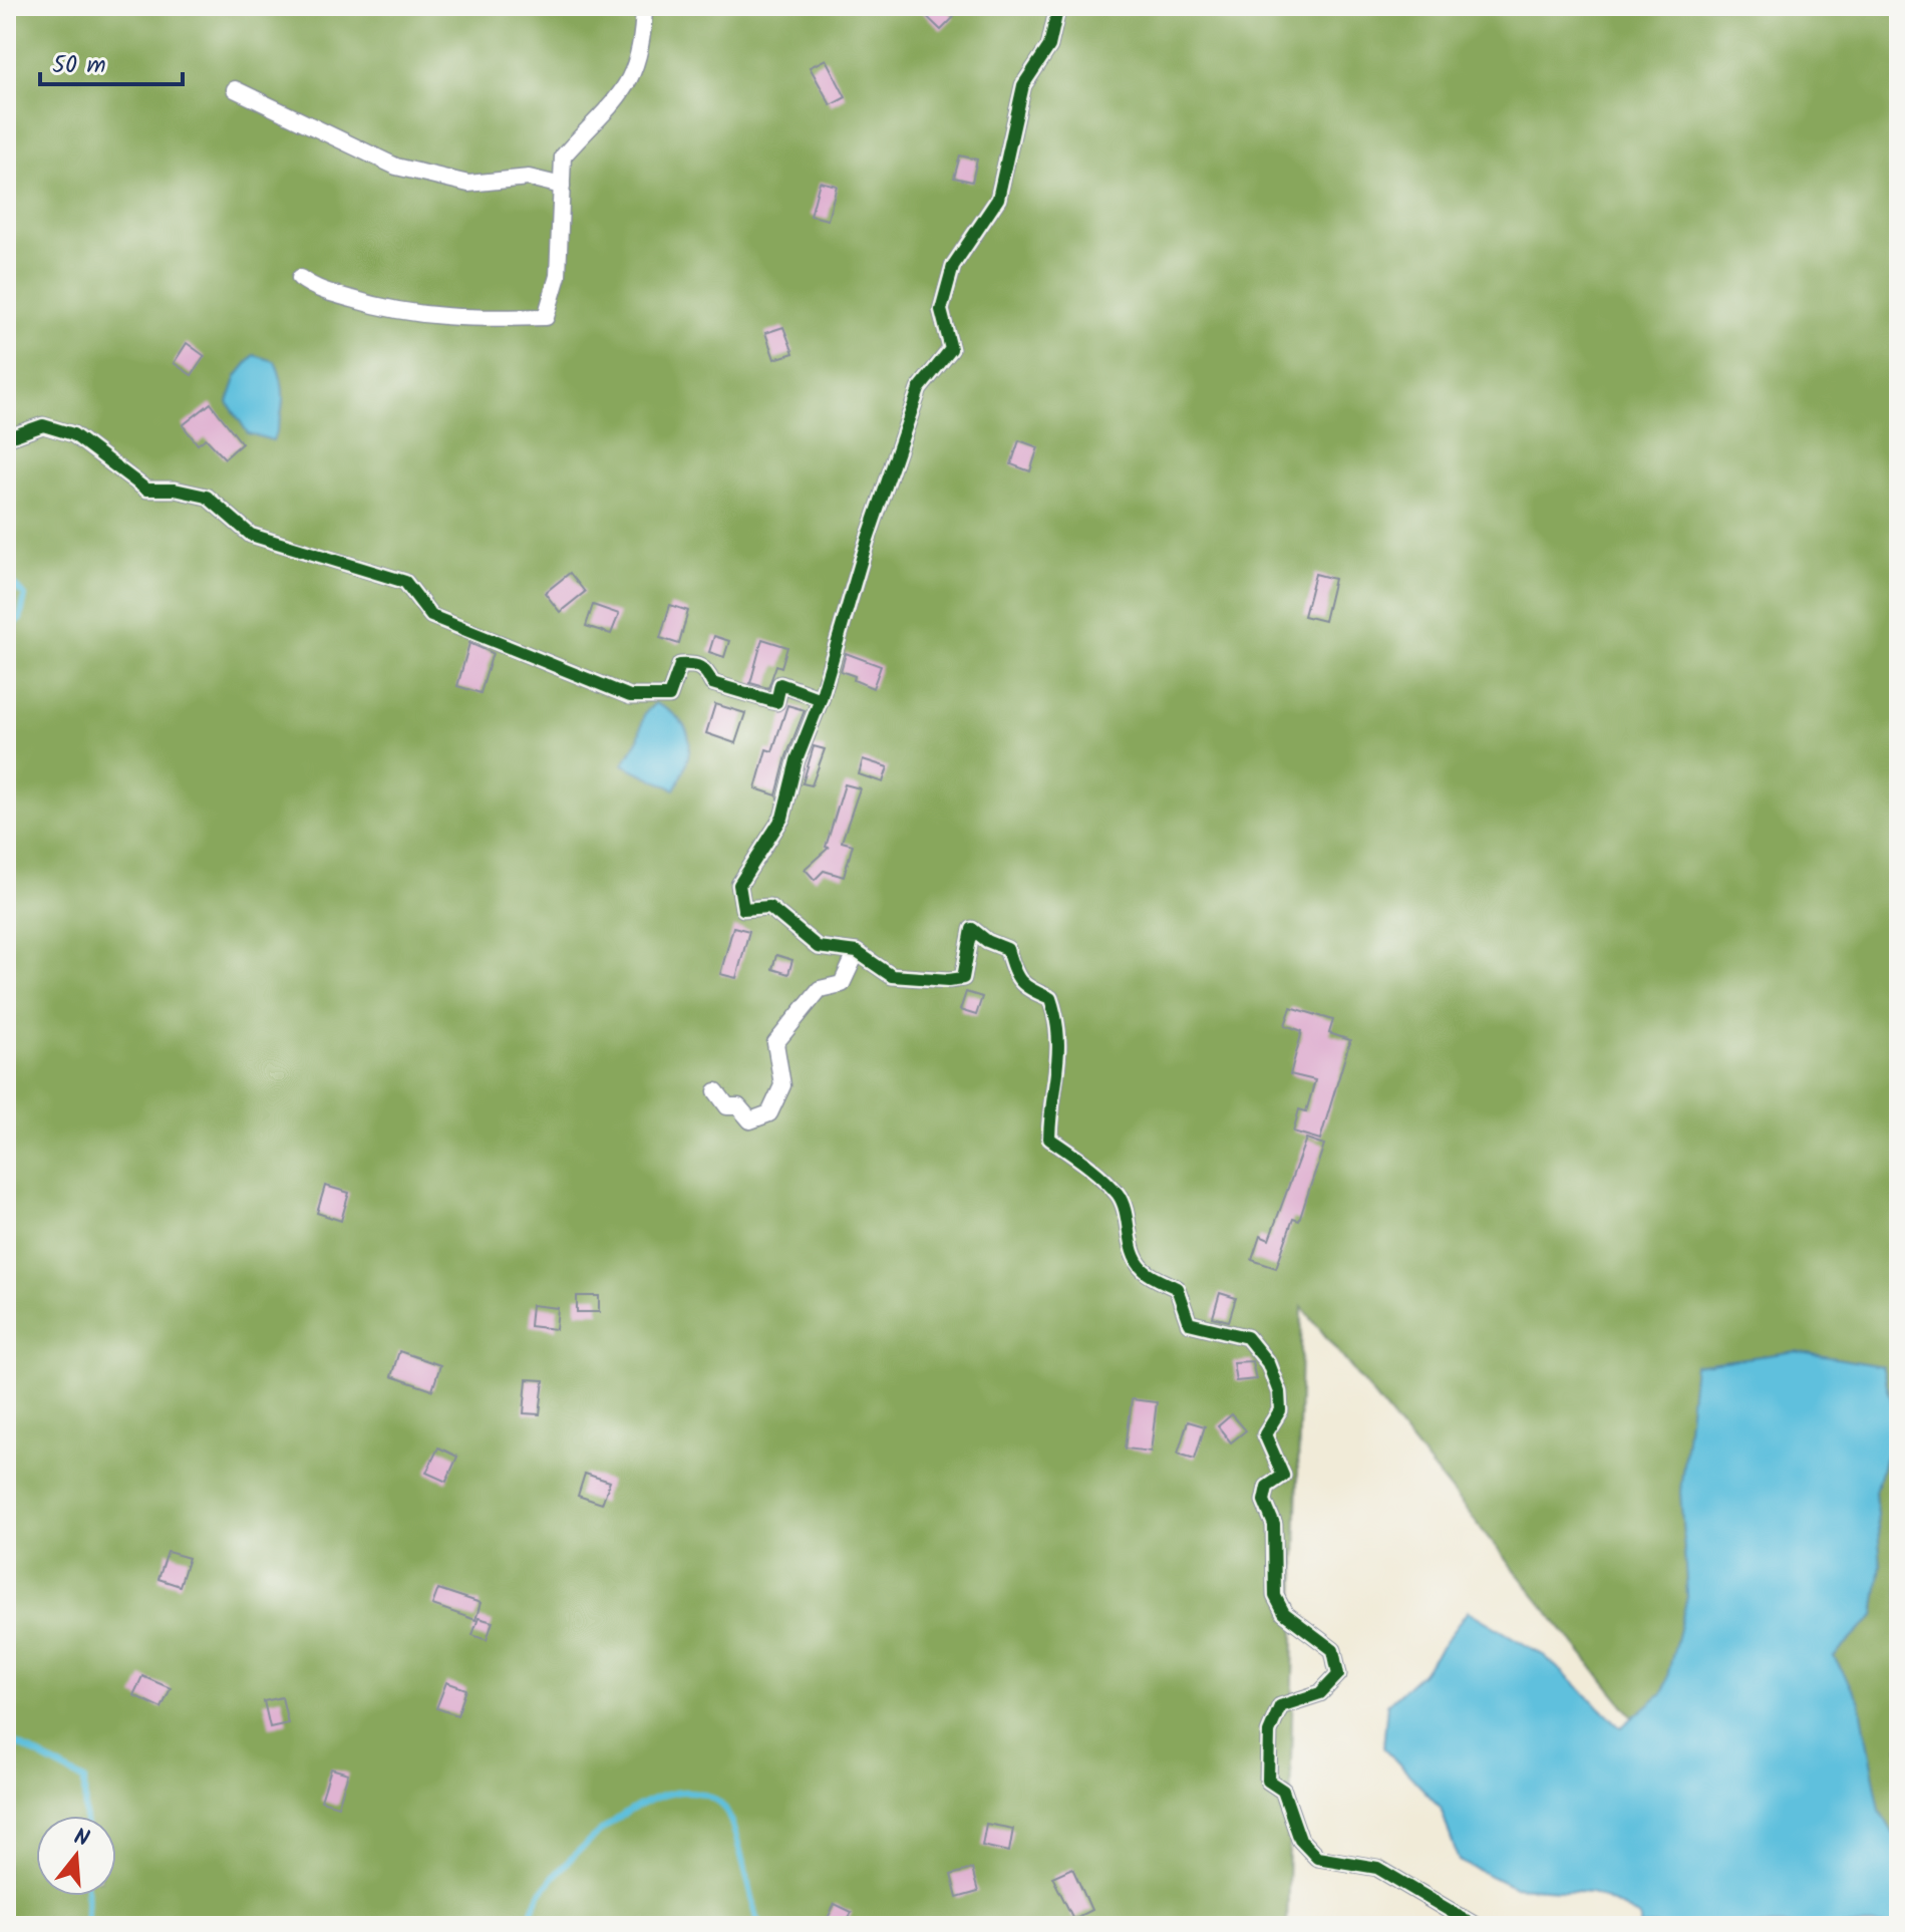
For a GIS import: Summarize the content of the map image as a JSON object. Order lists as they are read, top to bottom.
{
  "scale_bar": "50 m",
  "north": "top"
}
